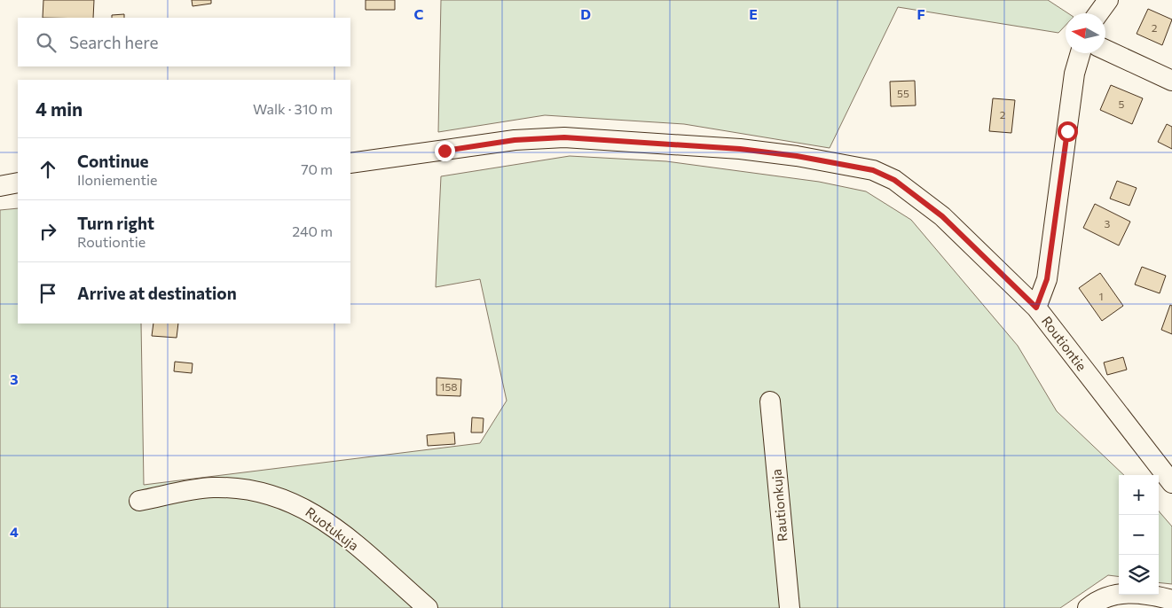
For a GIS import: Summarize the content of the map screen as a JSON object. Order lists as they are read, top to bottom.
{
  "streets": {
    "street": ["Routiontie", "Rautionkuja", "Ruotukuja"]
  },
  "house_numbers": [
    "2",
    "55",
    "5",
    "2",
    "3",
    "1",
    "158"
  ],
  "north": "left",
  "page": {
    "search": "Search here",
    "heading": ["4 min", "Walk · 310 m"],
    "list": [
      ["Continue", "Iloniementie", "70 m"],
      ["Turn right", "Routiontie", "240 m"],
      "Arrive at destination"
    ],
    "map_buttons": ["+", "−"]
  },
  "grid": {
    "columns": [
      "C",
      "D",
      "E",
      "F"
    ],
    "rows": ["3", "4"]
  }
}
